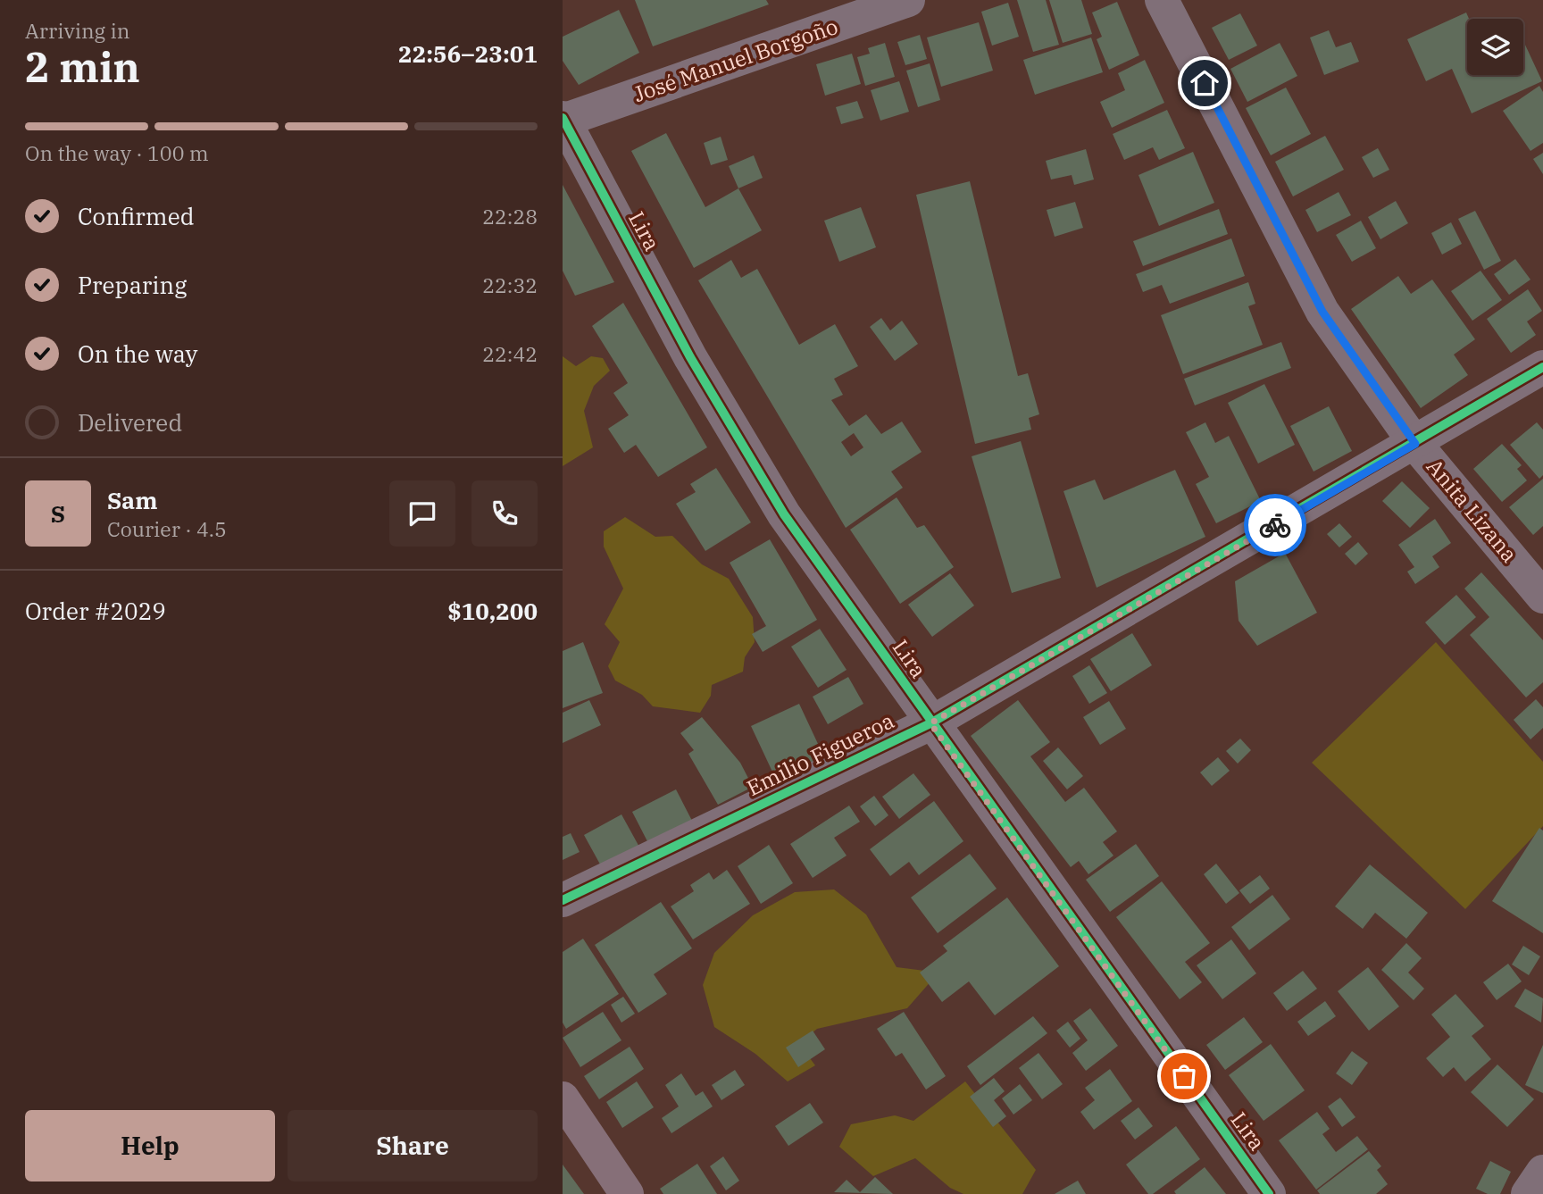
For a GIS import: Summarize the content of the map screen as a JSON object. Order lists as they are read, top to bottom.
{
  "streets": {
    "street": [
      "José Manuel Borgoño",
      "Lira",
      "Anita Lizana",
      "Emilio Figueroa"
    ]
  },
  "crossings": [
    ["José Manuel Borgoño", "Lira"],
    ["Lira", "Emilio Figueroa"],
    ["Anita Lizana", "Emilio Figueroa"]
  ],
  "page": {
    "heading": ["2 min", "Arriving in", "22:56–23:01"],
    "panel": [
      "Sam",
      "Courier · 4.5",
      "Order #2029",
      "$10,200"
    ],
    "bar": "On the way · 100 m",
    "list": [
      ["Confirmed", "22:28"],
      ["Preparing", "22:32"],
      ["On the way", "22:42"],
      "Delivered"
    ],
    "round": "S",
    "buttons": ["Help", "Share"]
  }
}
